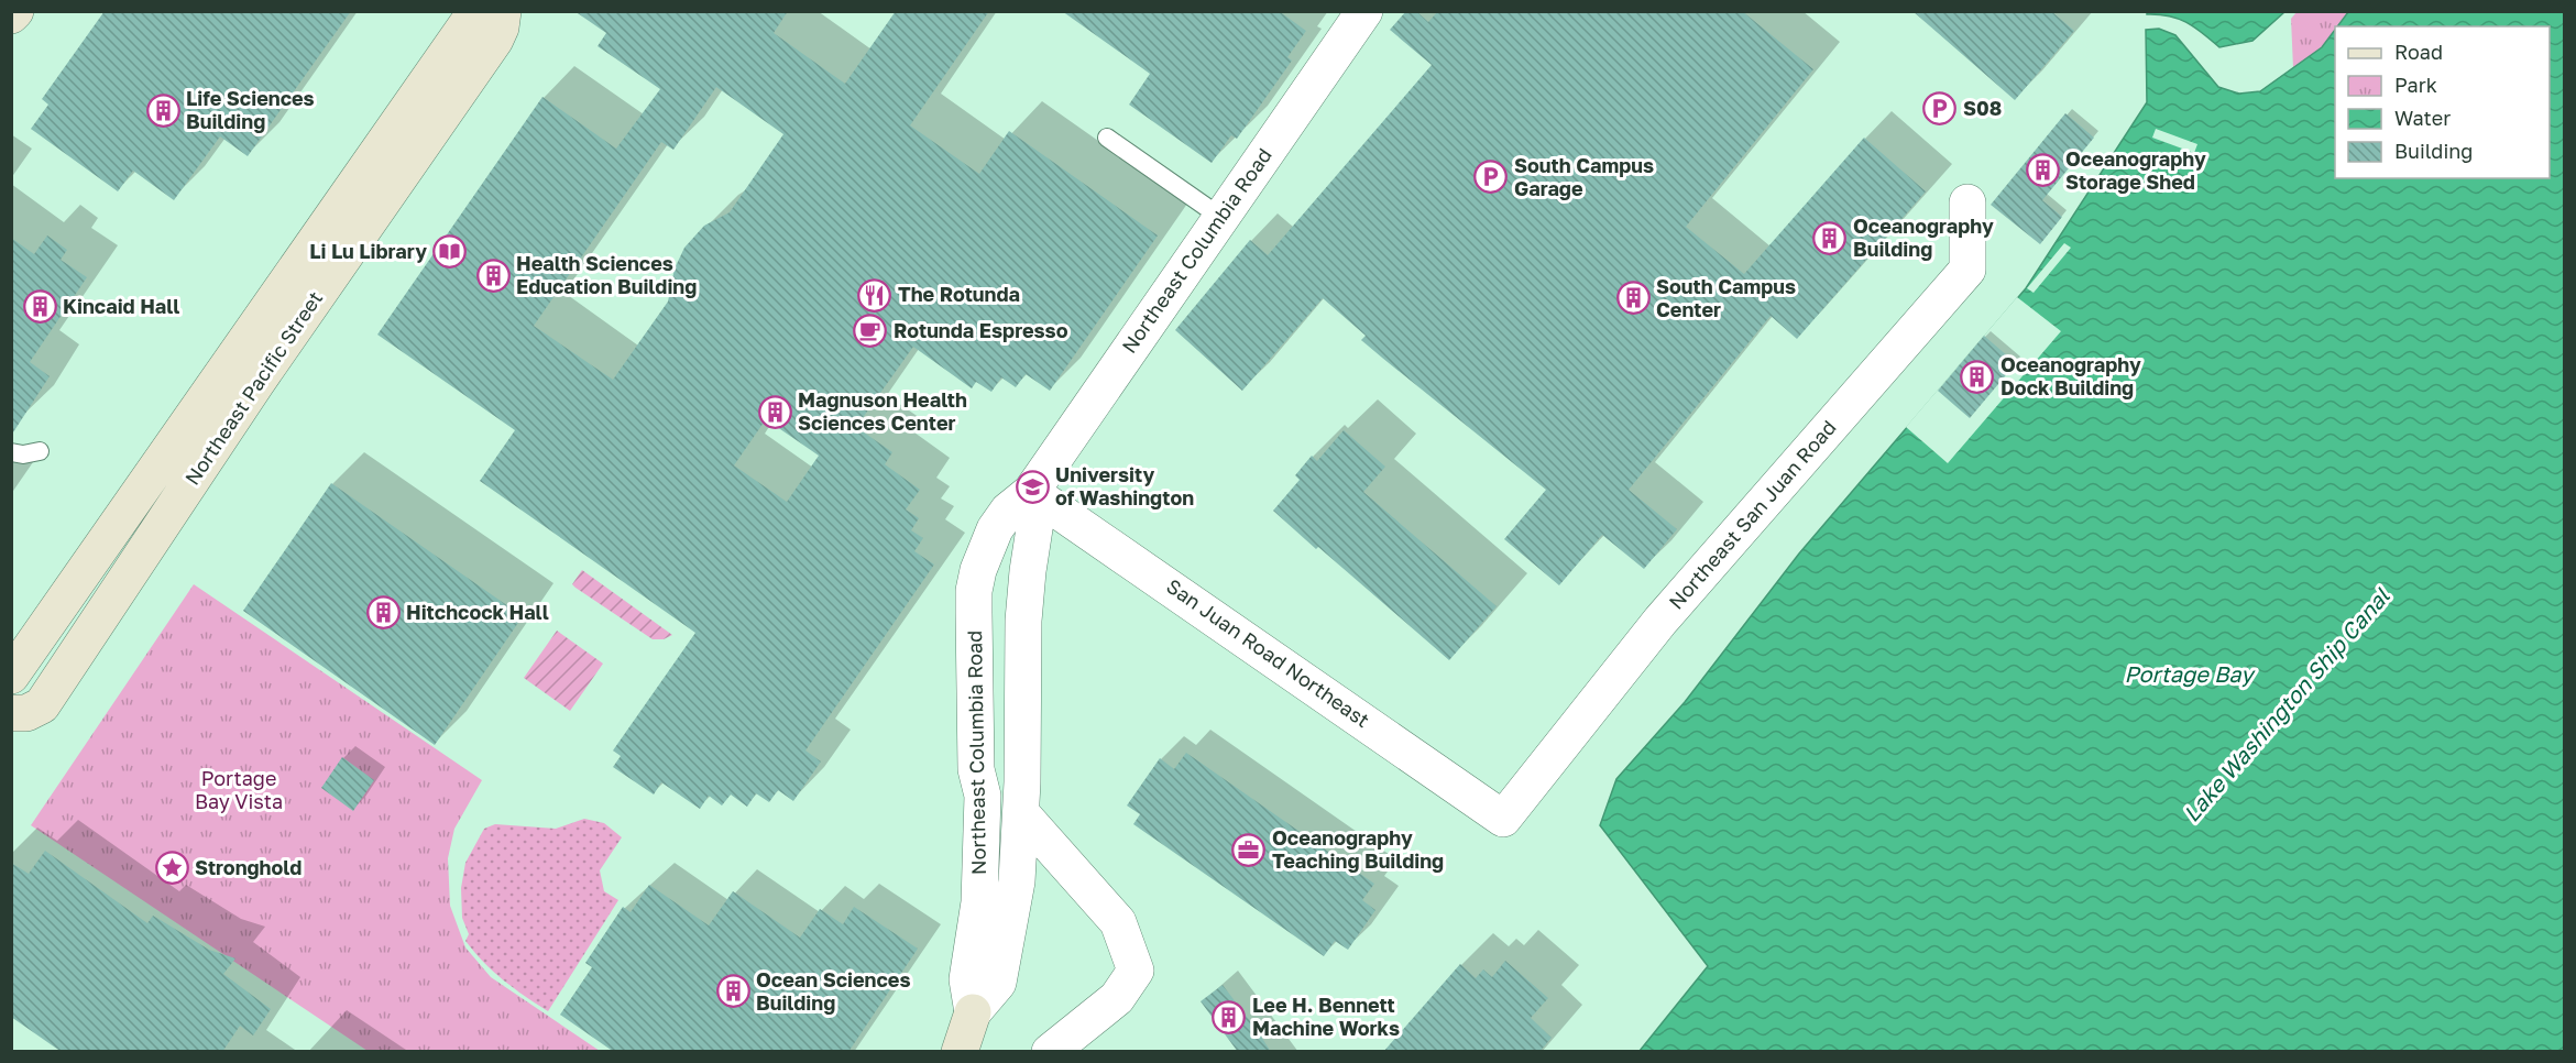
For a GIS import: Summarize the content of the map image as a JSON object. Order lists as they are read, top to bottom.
{
  "streets": {
    "main road": ["Northeast Pacific Street"],
    "street": ["Northeast Columbia Road", "Northeast San Juan Road", "San Juan Road Northeast"]
  },
  "crossings": [
    ["Northeast Columbia Road", "San Juan Road Northeast"],
    ["Northeast San Juan Road", "San Juan Road Northeast"]
  ],
  "water": ["Portage Bay", "Lake Washington Ship Canal"],
  "parks": ["Portage Bay Vista"],
  "places": {
    "parking": ["S08", "South Campus Garage"],
    "building": [
      "Life Sciences Building",
      "Oceanography Storage Shed",
      "Oceanography Building",
      "Health Sciences Education Building",
      "South Campus Center",
      "Kincaid Hall",
      "Oceanography Dock Building",
      "Magnuson Health Sciences Center",
      "Hitchcock Hall",
      "Ocean Sciences Building",
      "Lee H. Bennett Machine Works"
    ],
    "library": ["Li Lu Library"],
    "restaurant": ["The Rotunda"],
    "cafe": ["Rotunda Espresso"],
    "school or university": ["University of Washington"],
    "office": ["Oceanography Teaching Building"],
    "place": ["Stronghold"]
  },
  "legend": [
    "Road",
    "Park",
    "Water",
    "Building"
  ]
}
